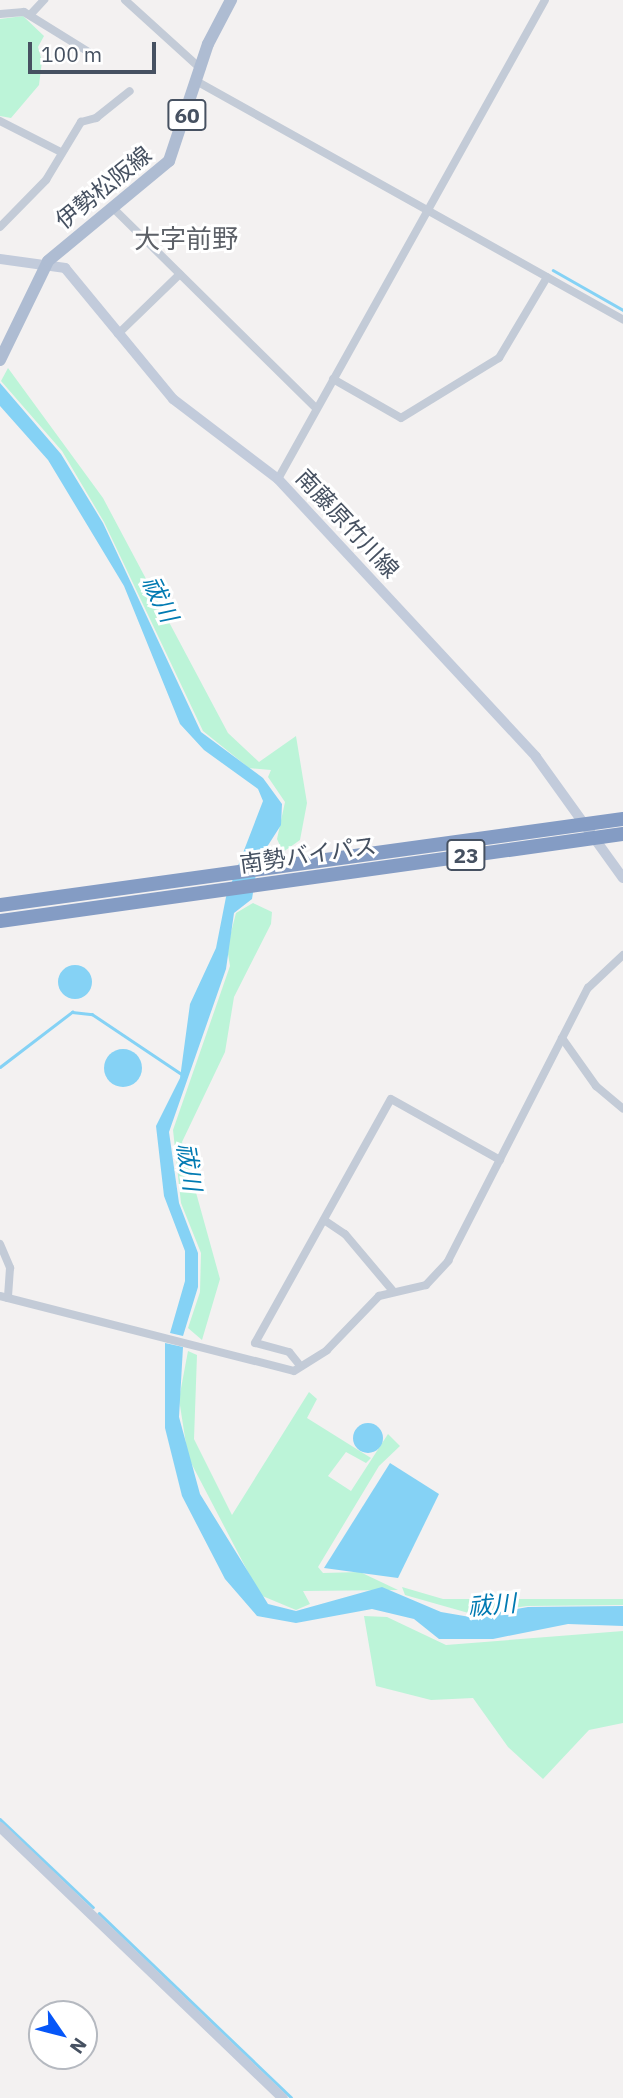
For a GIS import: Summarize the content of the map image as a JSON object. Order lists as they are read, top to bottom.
{
  "streets": {
    "highway": ["南勢バイパス", "23"],
    "main road": ["60", "伊勢松阪線", "南藤原竹川線"]
  },
  "crossings": [
    ["伊勢松阪線", "南藤原竹川線"],
    ["南藤原竹川線", "南勢バイパス"]
  ],
  "districts": ["大字前野"],
  "water": ["祓川"],
  "scale_bar": "100 m",
  "north": "bottom right"
}
